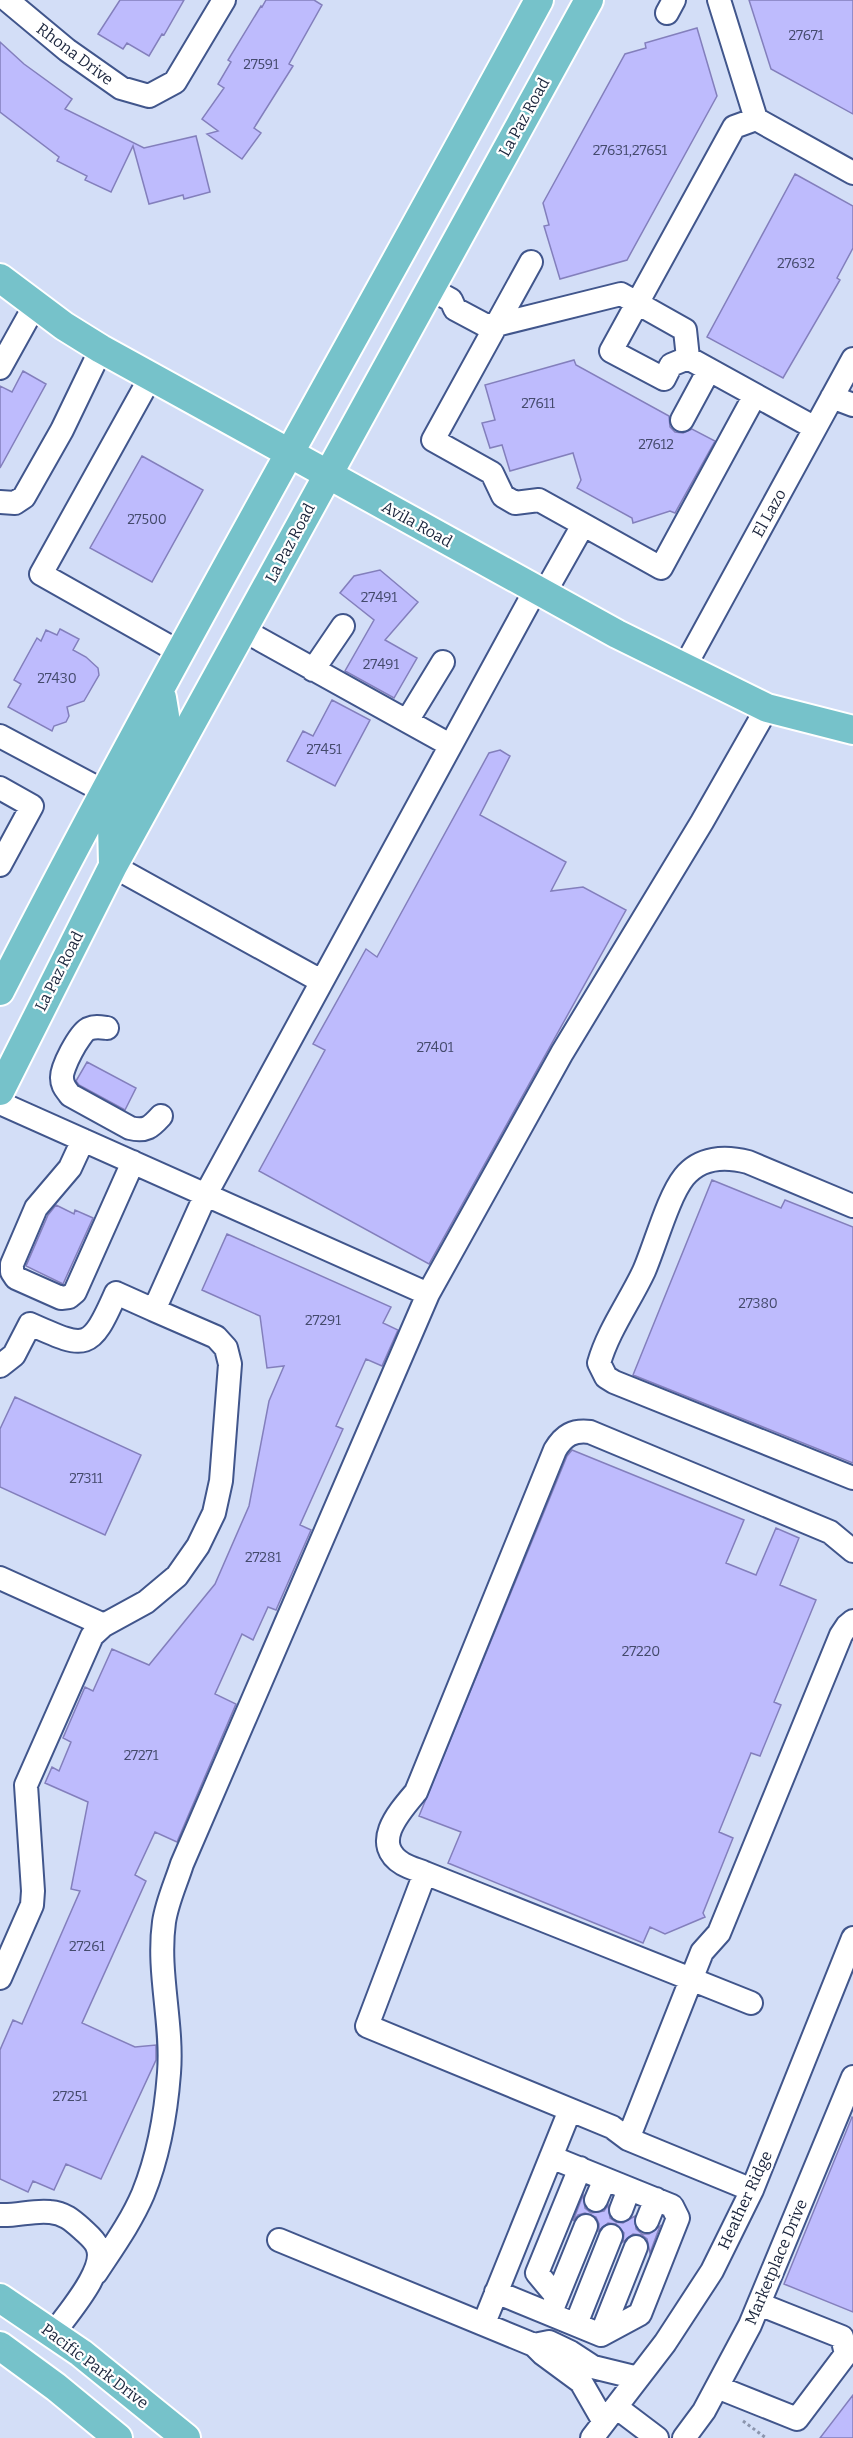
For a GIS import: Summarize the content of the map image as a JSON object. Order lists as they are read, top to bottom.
{
  "streets": {
    "main road": ["La Paz Road", "Avila Road", "Pacific Park Drive"],
    "street": [
      "Rhona Drive",
      "El Lazo",
      "Heather Ridge",
      "Marketplace Drive"
    ]
  },
  "crossings": [
    ["La Paz Road", "Avila Road"],
    ["El Lazo", "Avila Road"]
  ],
  "house_numbers": [
    "27671",
    "27591",
    "27631,27651",
    "27632",
    "27611",
    "27612",
    "27500",
    "27491",
    "27491",
    "27430",
    "27451",
    "27401",
    "27380",
    "27291",
    "27311",
    "27281",
    "27220",
    "27271",
    "27261",
    "27251"
  ]
}
